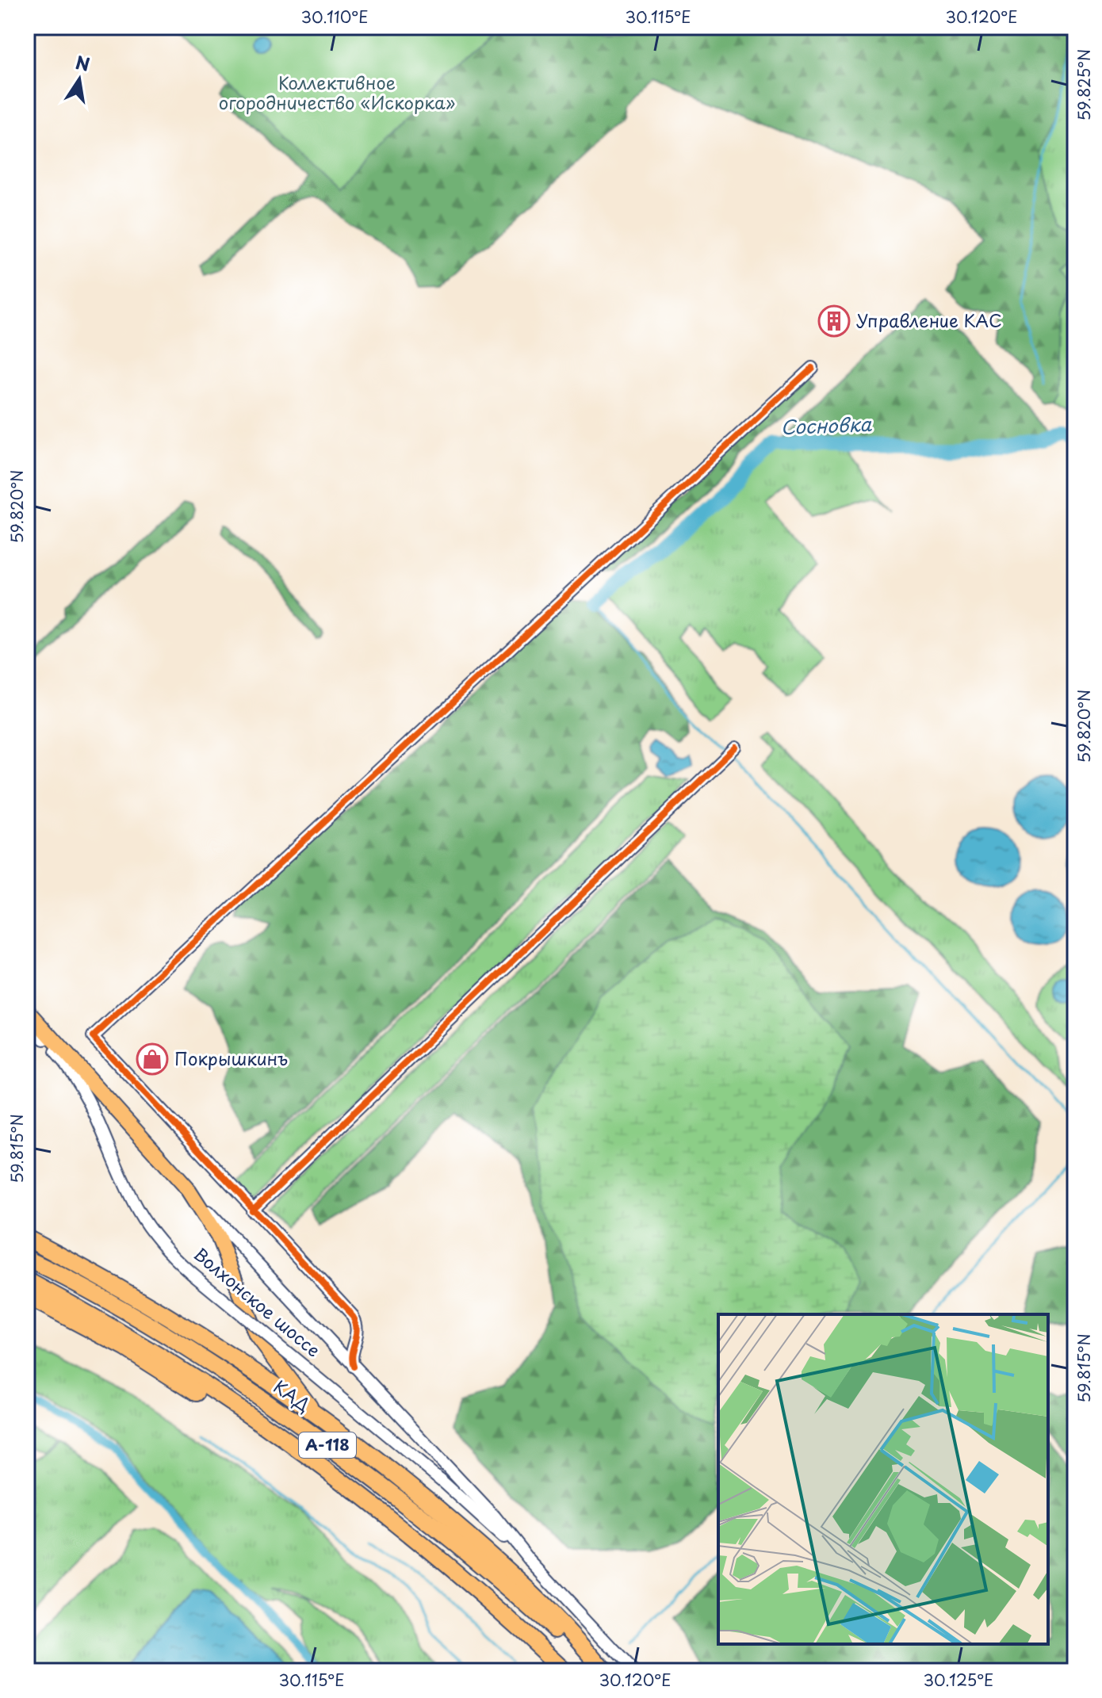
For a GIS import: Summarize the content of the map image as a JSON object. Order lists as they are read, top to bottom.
{
  "streets": {
    "highway": ["КАД", "А-118"],
    "main road": ["Волхонское шоссе"]
  },
  "water": ["Сосновка"],
  "parks": ["Коллективное огородничество «Искорка»"],
  "places": {
    "building": ["Управление КАС"],
    "shop": ["Покрышкинъ"]
  },
  "north": "top",
  "coordinates": [
    "30.110°E",
    "30.115°E",
    "30.120°E",
    "59.825°N",
    "59.820°N",
    "59.815°N",
    "30.125°E"
  ]
}
